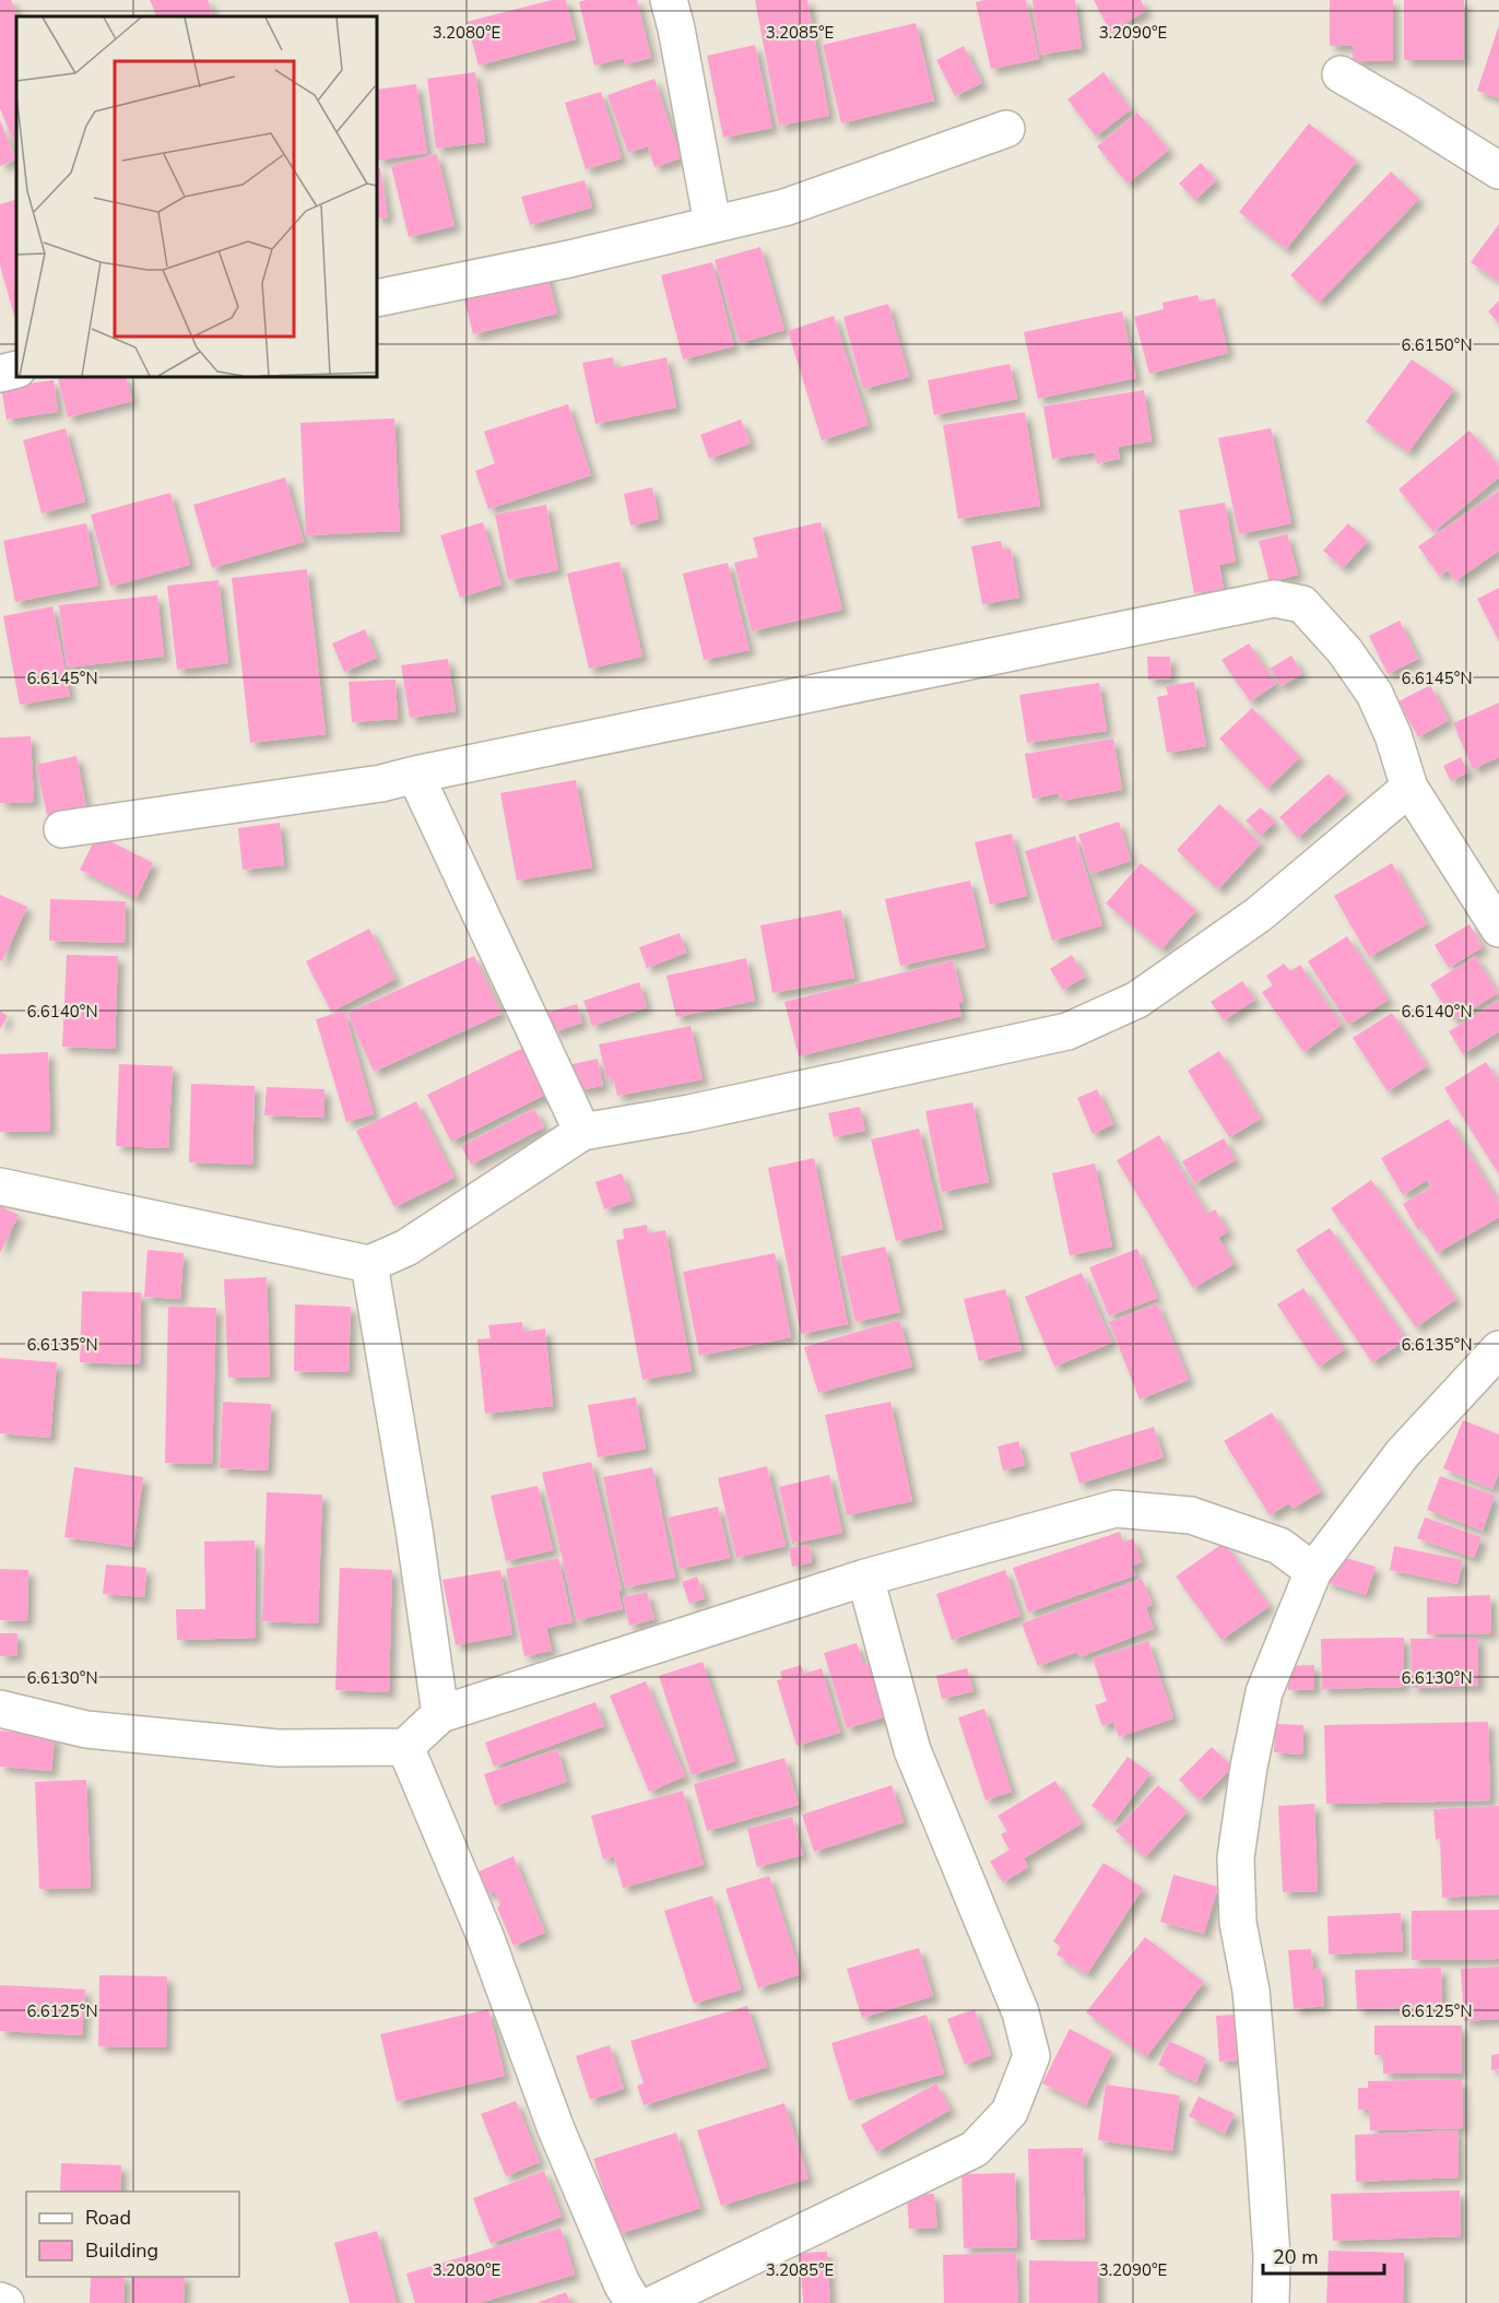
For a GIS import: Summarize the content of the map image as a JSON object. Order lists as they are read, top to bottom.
{
  "legend": ["Road", "Building"],
  "scale_bar": "20 m",
  "coordinates": [
    "3.2080°E",
    "3.2085°E",
    "3.2090°E",
    "6.6150°N",
    "6.6145°N",
    "6.6140°N",
    "6.6135°N",
    "6.6130°N",
    "6.6125°N"
  ]
}
